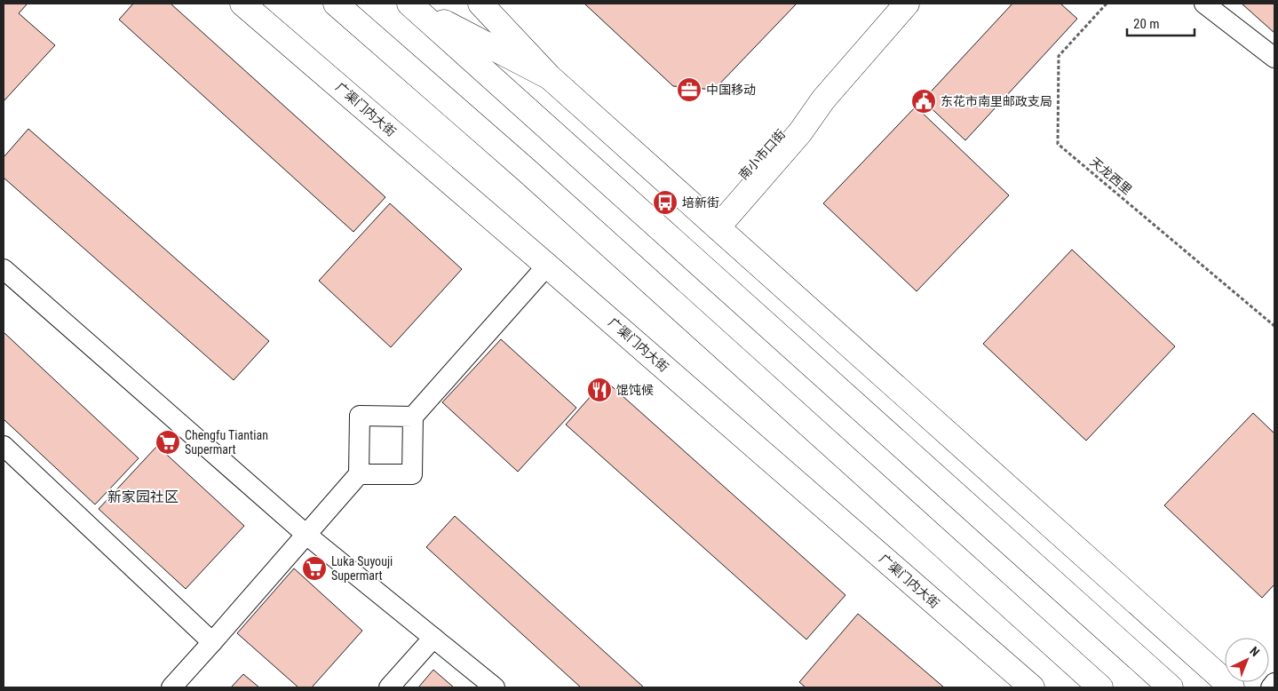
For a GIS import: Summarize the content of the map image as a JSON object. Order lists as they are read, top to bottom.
{
  "streets": {
    "street": ["广渠门内大街", "南小市口街"],
    "path": ["天龙西里"]
  },
  "districts": ["新家园社区"],
  "places": {
    "office": ["中国移动"],
    "public building": ["东花市南里邮政支局"],
    "bus stop": ["培新街"],
    "restaurant": ["馄饨候"],
    "supermarket": ["Chengfu Tiantian Supermart", "Luka Suyouji Supermart"]
  },
  "scale_bar": "20 m",
  "north": "top right"
}
